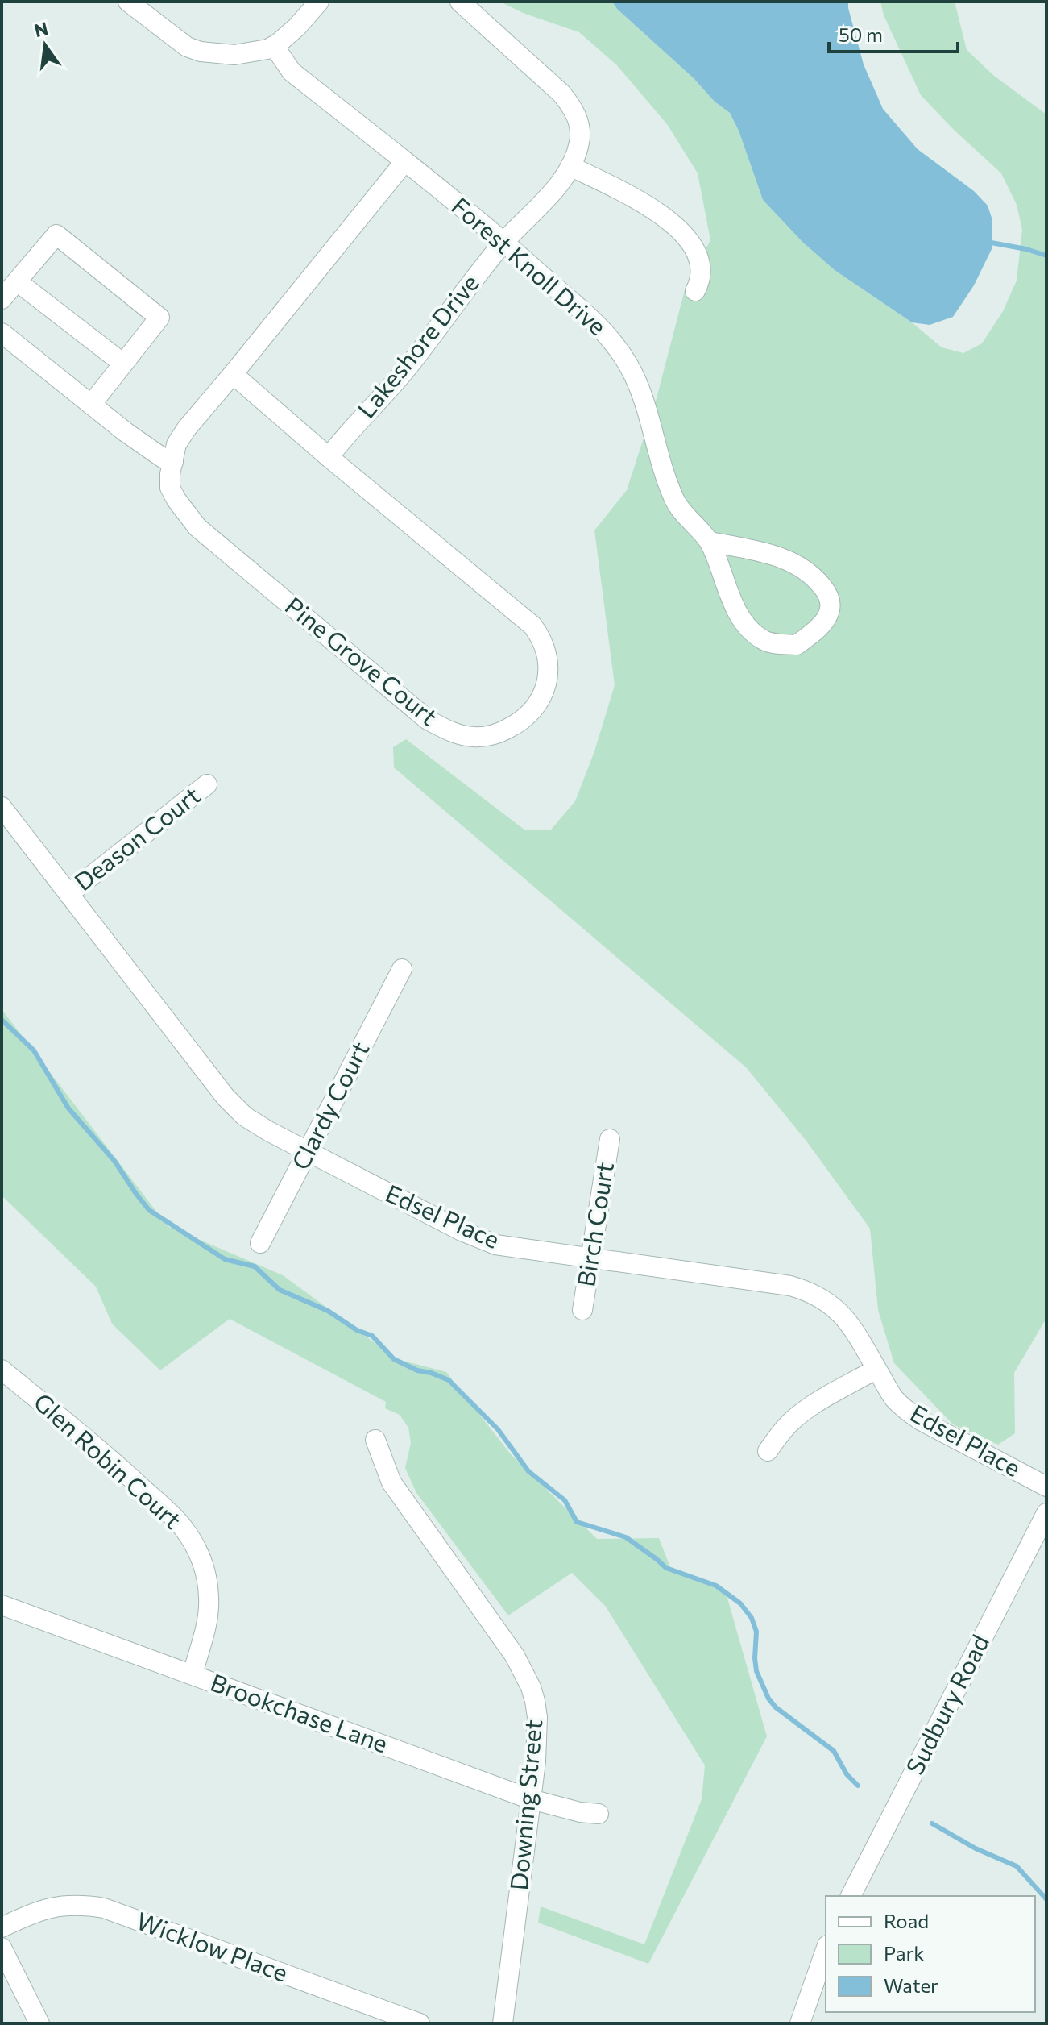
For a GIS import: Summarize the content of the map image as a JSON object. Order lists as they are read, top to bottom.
{
  "streets": {
    "street": [
      "Forest Knoll Drive",
      "Lakeshore Drive",
      "Pine Grove Court",
      "Deason Court",
      "Clardy Court",
      "Edsel Place",
      "Birch Court",
      "Glen Robin Court",
      "Sudbury Road",
      "Brookchase Lane",
      "Downing Street",
      "Wicklow Place"
    ]
  },
  "crossings": [
    ["Forest Knoll Drive", "Lakeshore Drive"],
    ["Lakeshore Drive", "Pine Grove Court"],
    ["Deason Court", "Edsel Place"],
    ["Clardy Court", "Edsel Place"],
    ["Edsel Place", "Birch Court"],
    ["Glen Robin Court", "Brookchase Lane"],
    ["Brookchase Lane", "Downing Street"]
  ],
  "legend": ["Road", "Park", "Water"],
  "scale_bar": "50 m",
  "north": "top"
}
